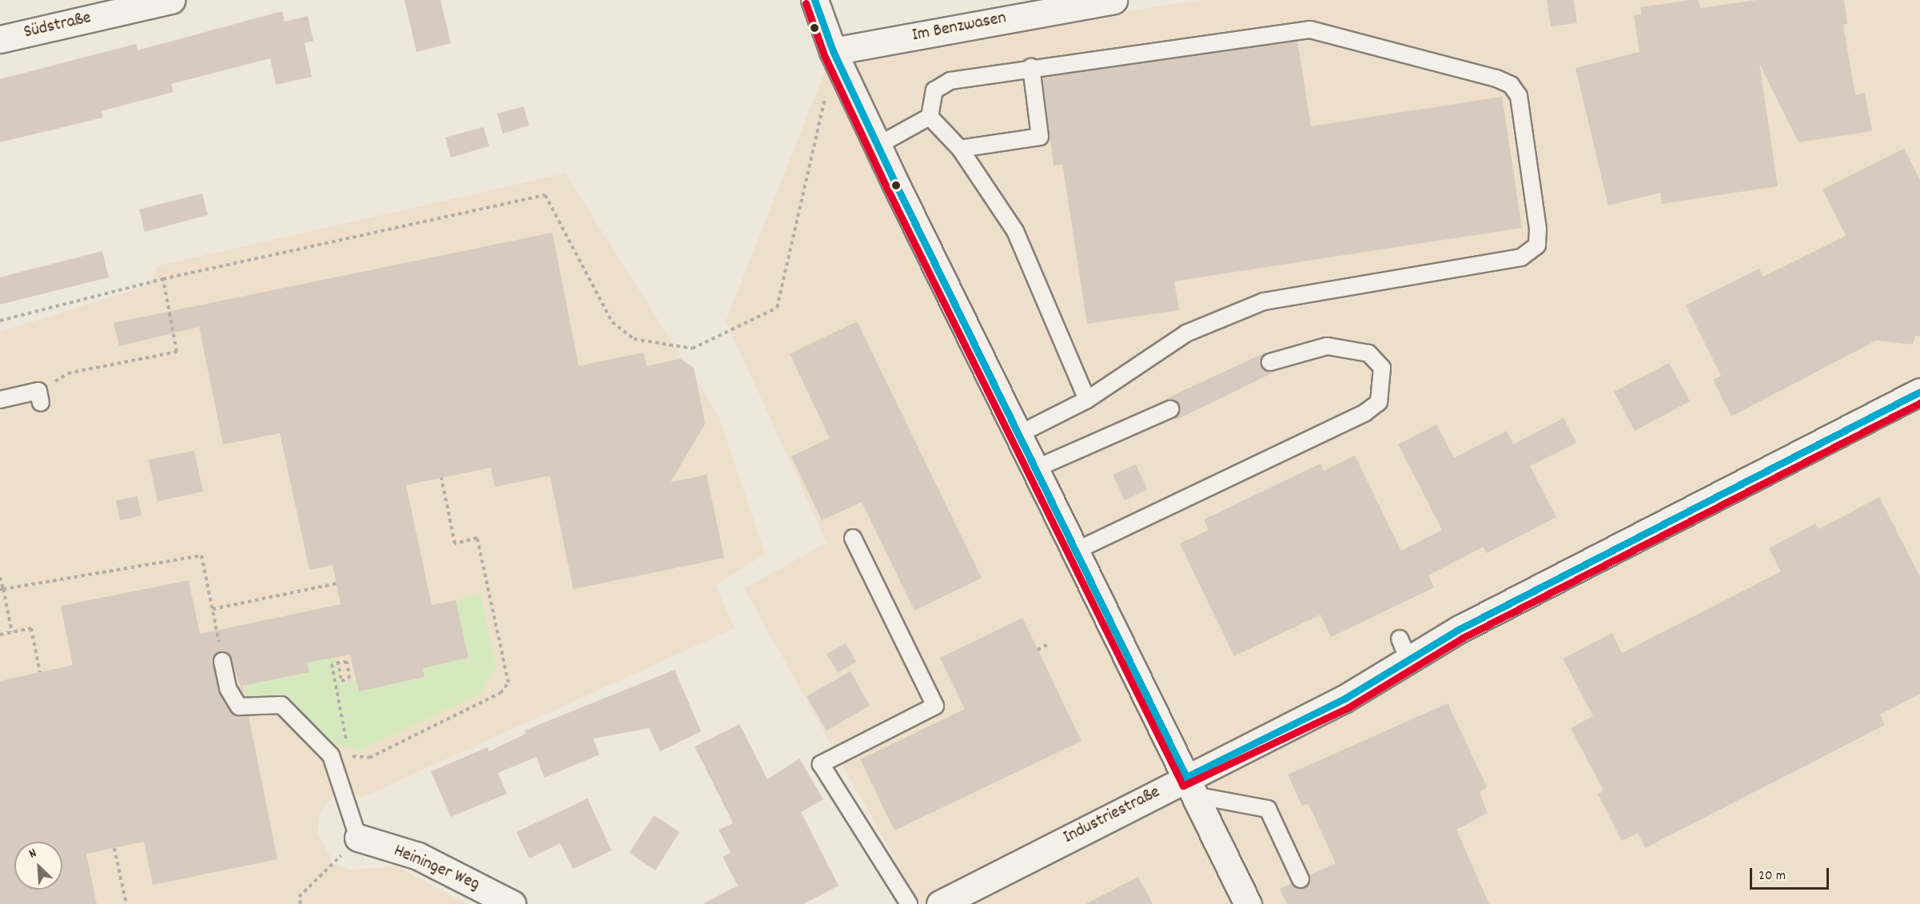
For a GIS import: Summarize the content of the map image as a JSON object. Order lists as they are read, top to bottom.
{
  "streets": {
    "street": [
      "Südstraße",
      "Im Benzwasen",
      "Industriestraße",
      "Heininger Weg"
    ]
  },
  "scale_bar": "20 m",
  "north": "top left"
}
